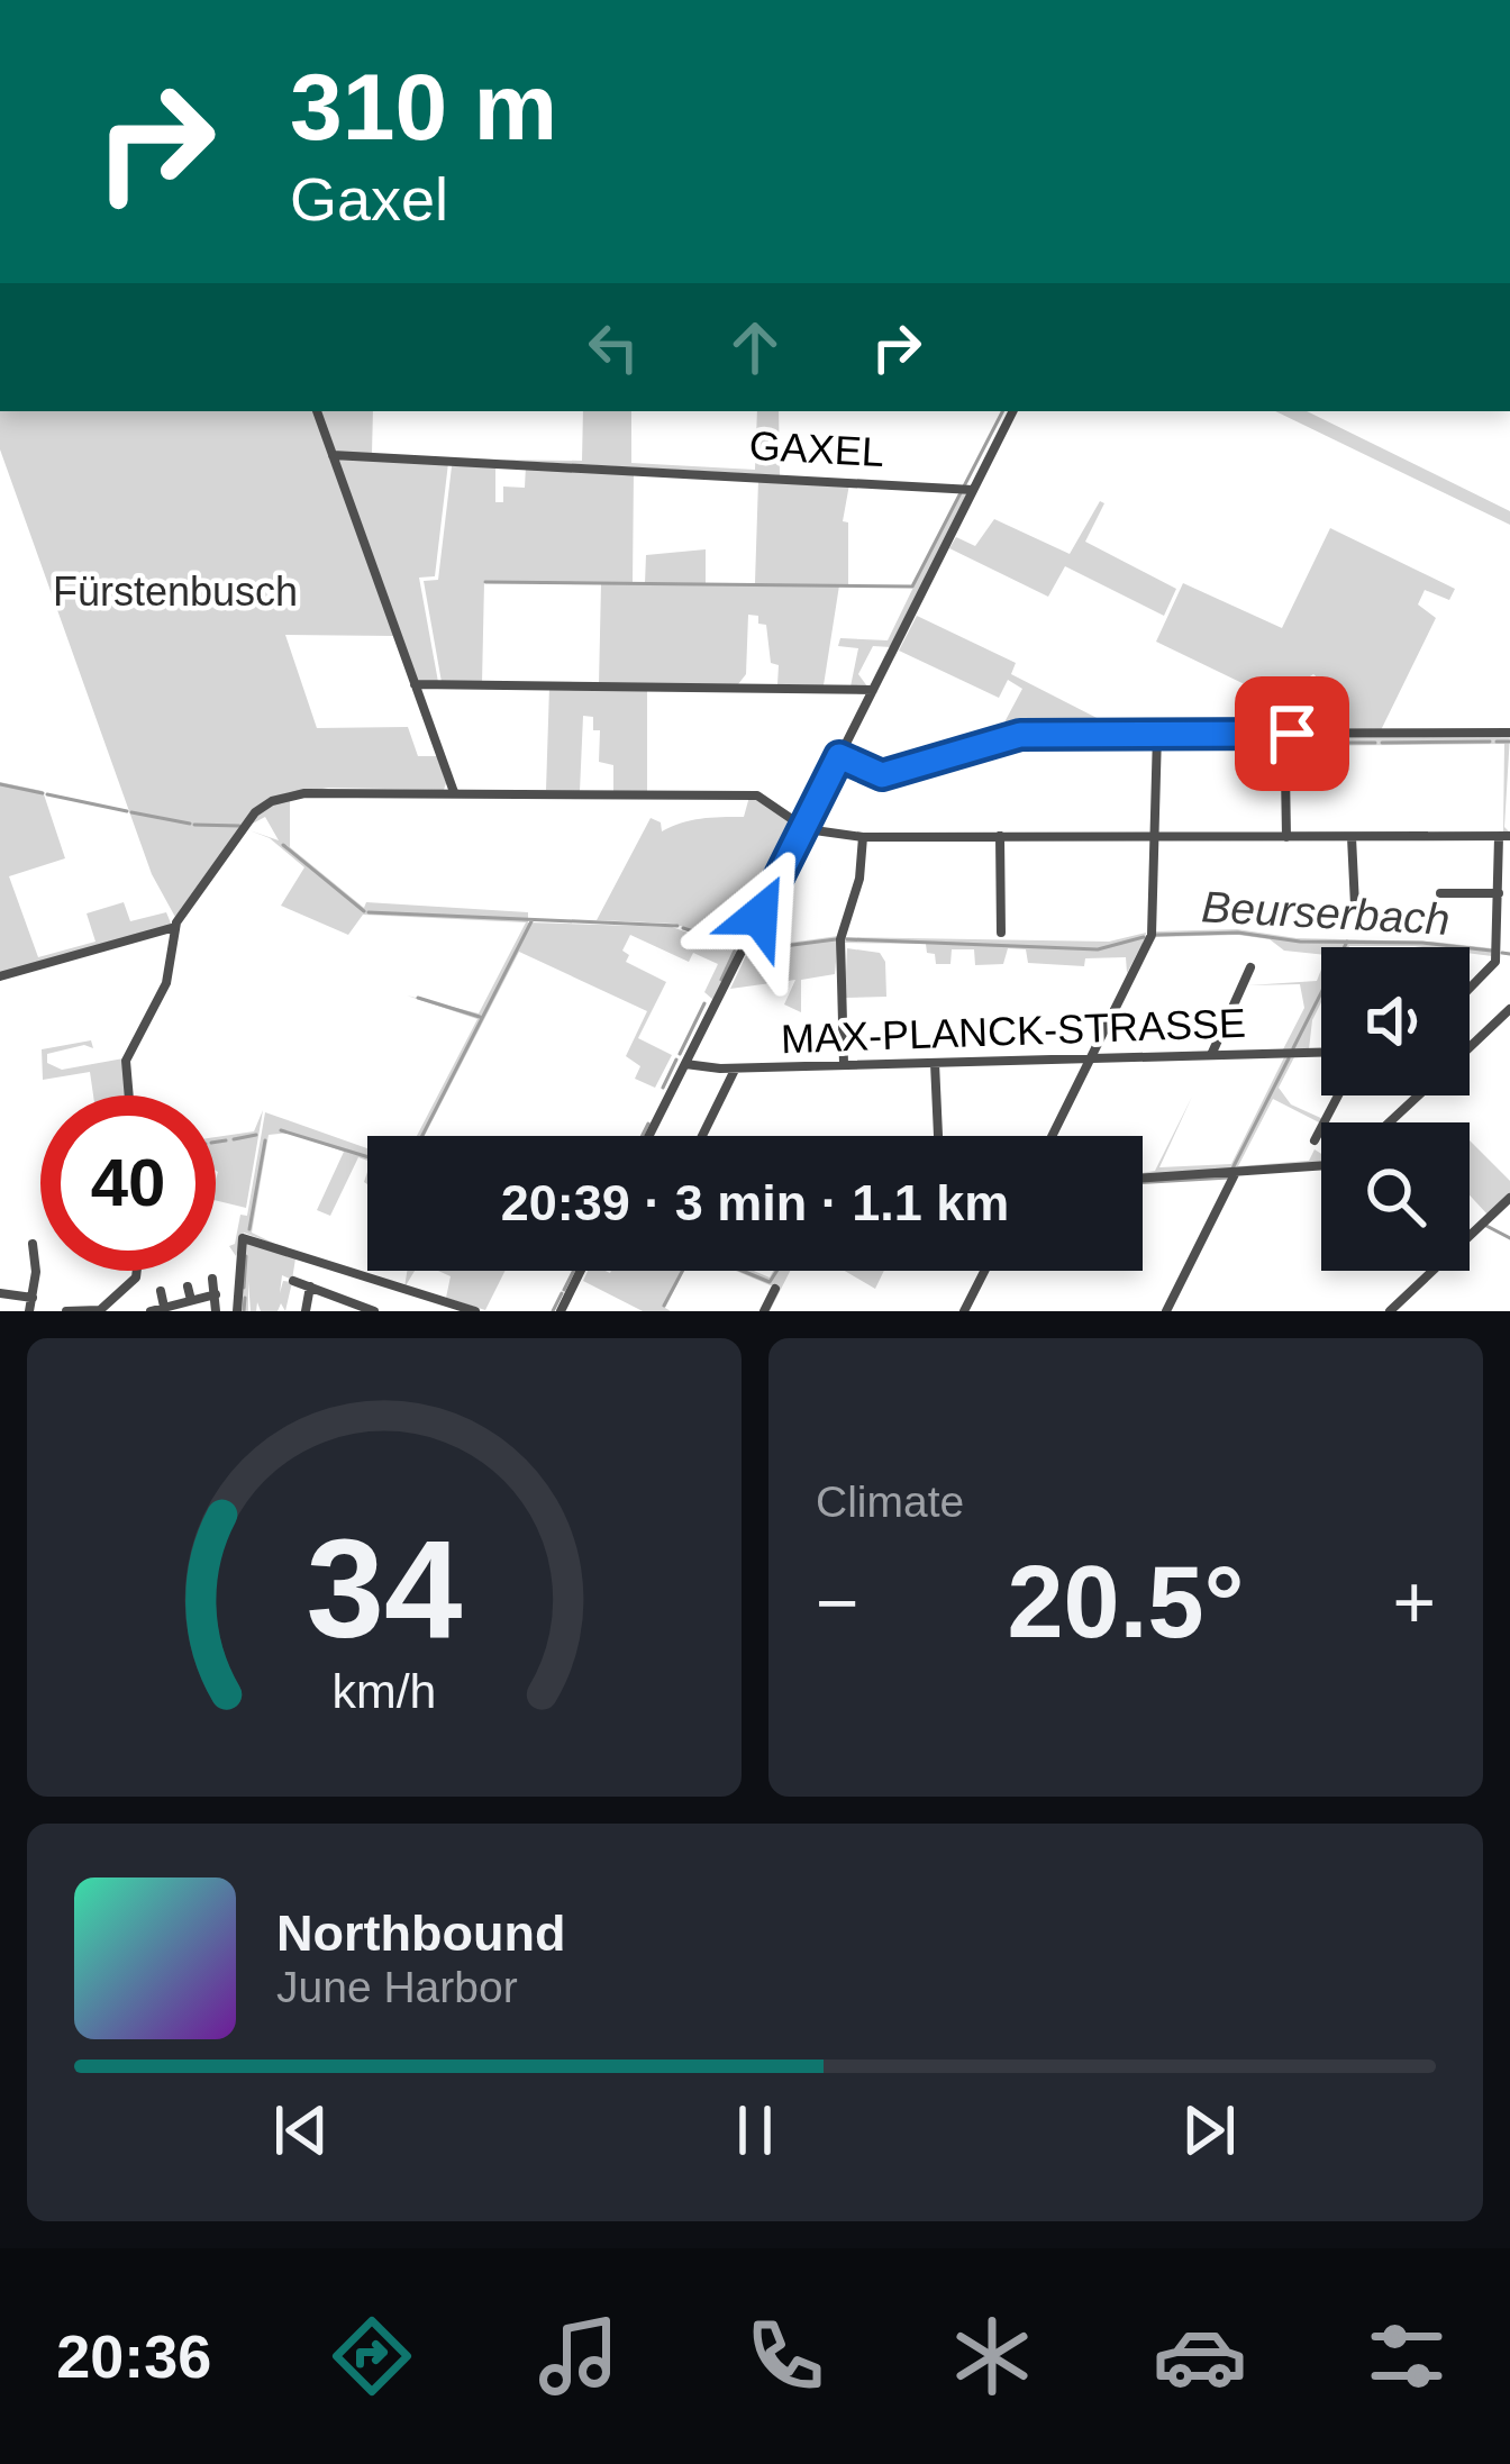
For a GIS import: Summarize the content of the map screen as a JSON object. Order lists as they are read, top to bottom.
{
  "streets": {
    "street": ["GAXEL", "MAX-PLANCK-STRASSE"]
  },
  "water": ["Beurserbach"],
  "parks": ["Fürstenbusch"],
  "page": {
    "turn": ["310 m", "Gaxel"],
    "limit": "40",
    "trip": "20:39 · 3 min · 1.1 km",
    "tile": "Climate",
    "heat": ["−", "20.5°", "+"],
    "song": ["Northbound", "June Harbor"],
    "tabs": "20:36",
    "gauge": ["34", "km/h"]
  }
}
